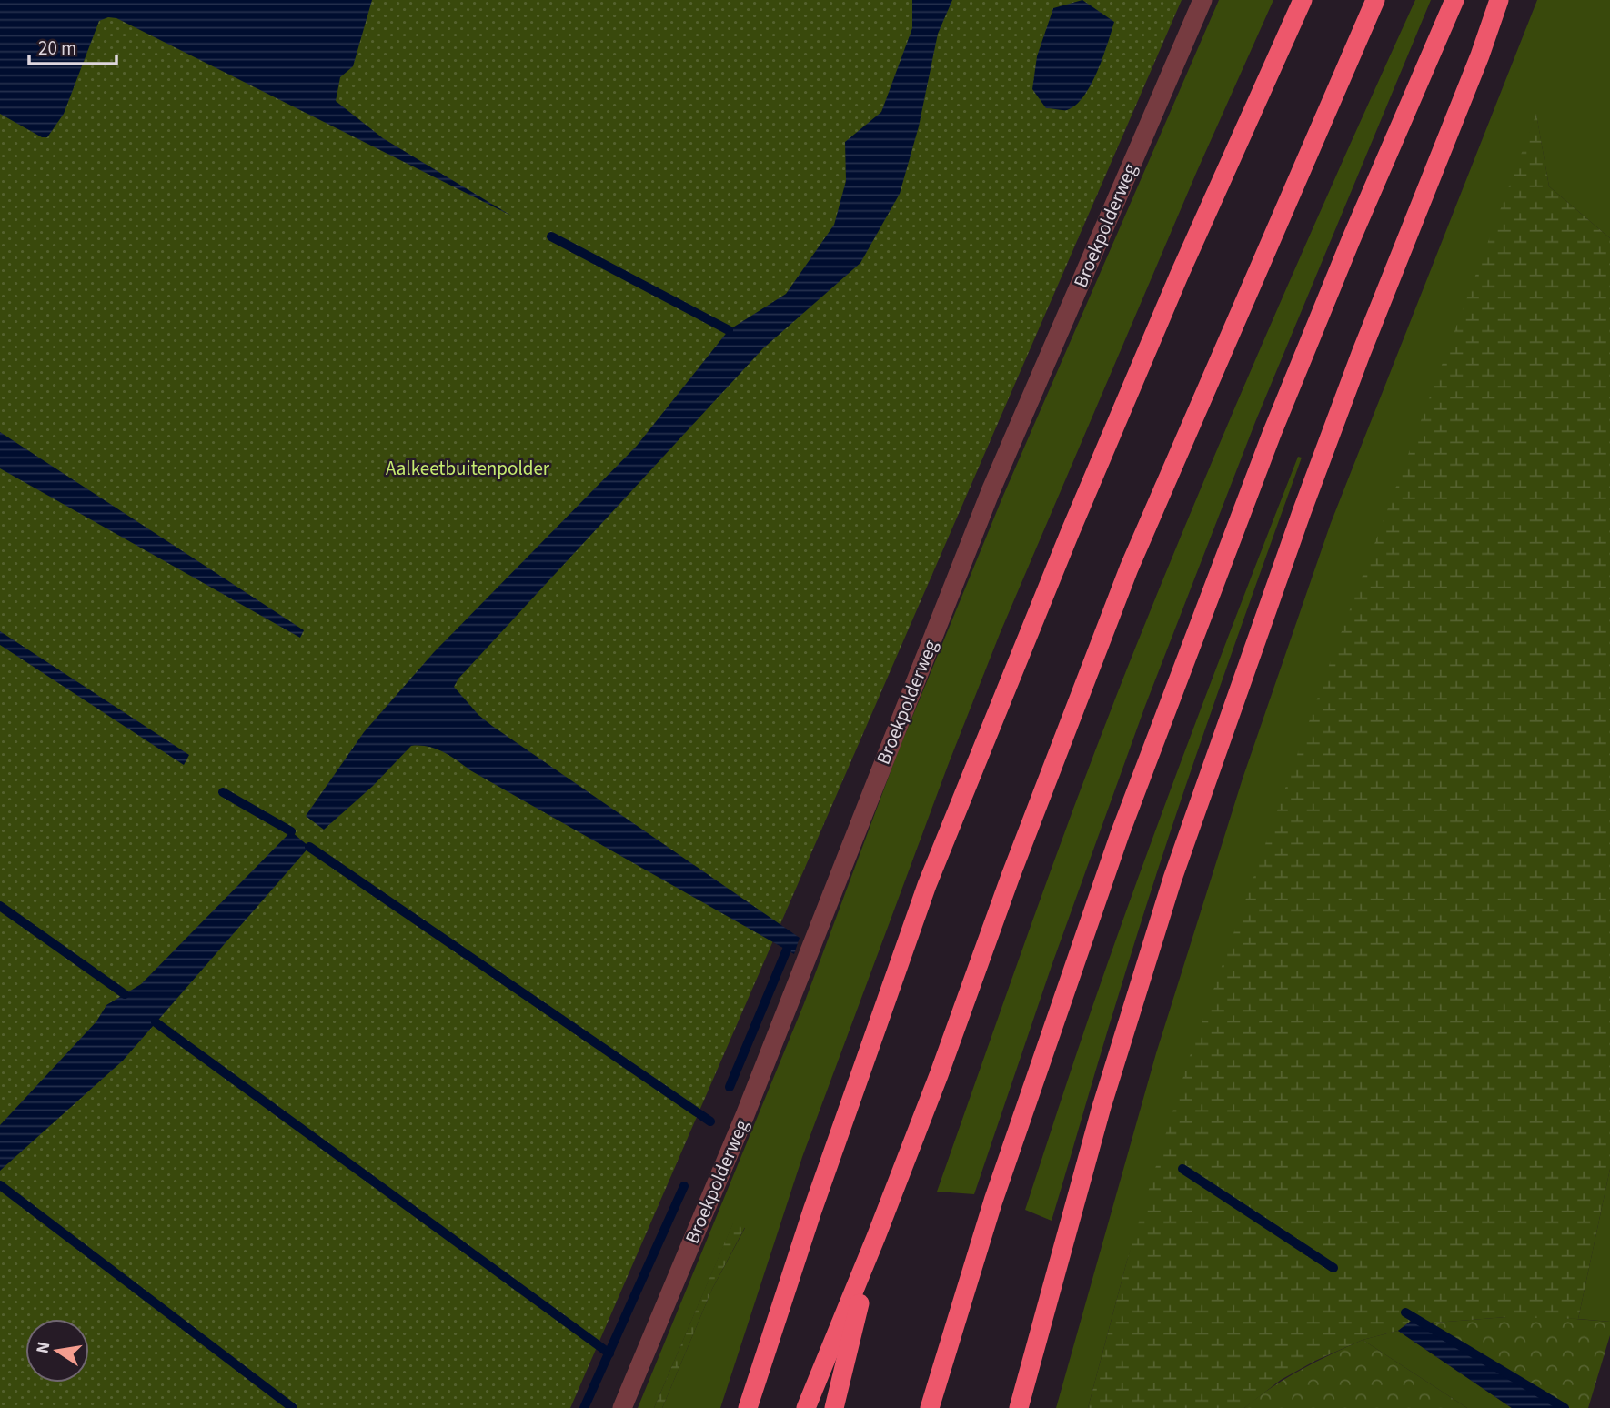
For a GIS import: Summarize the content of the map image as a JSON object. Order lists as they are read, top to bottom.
{
  "streets": {
    "street": ["Broekpolderweg"]
  },
  "parks": ["Aalkeetbuitenpolder"],
  "scale_bar": "20 m",
  "north": "left"
}
